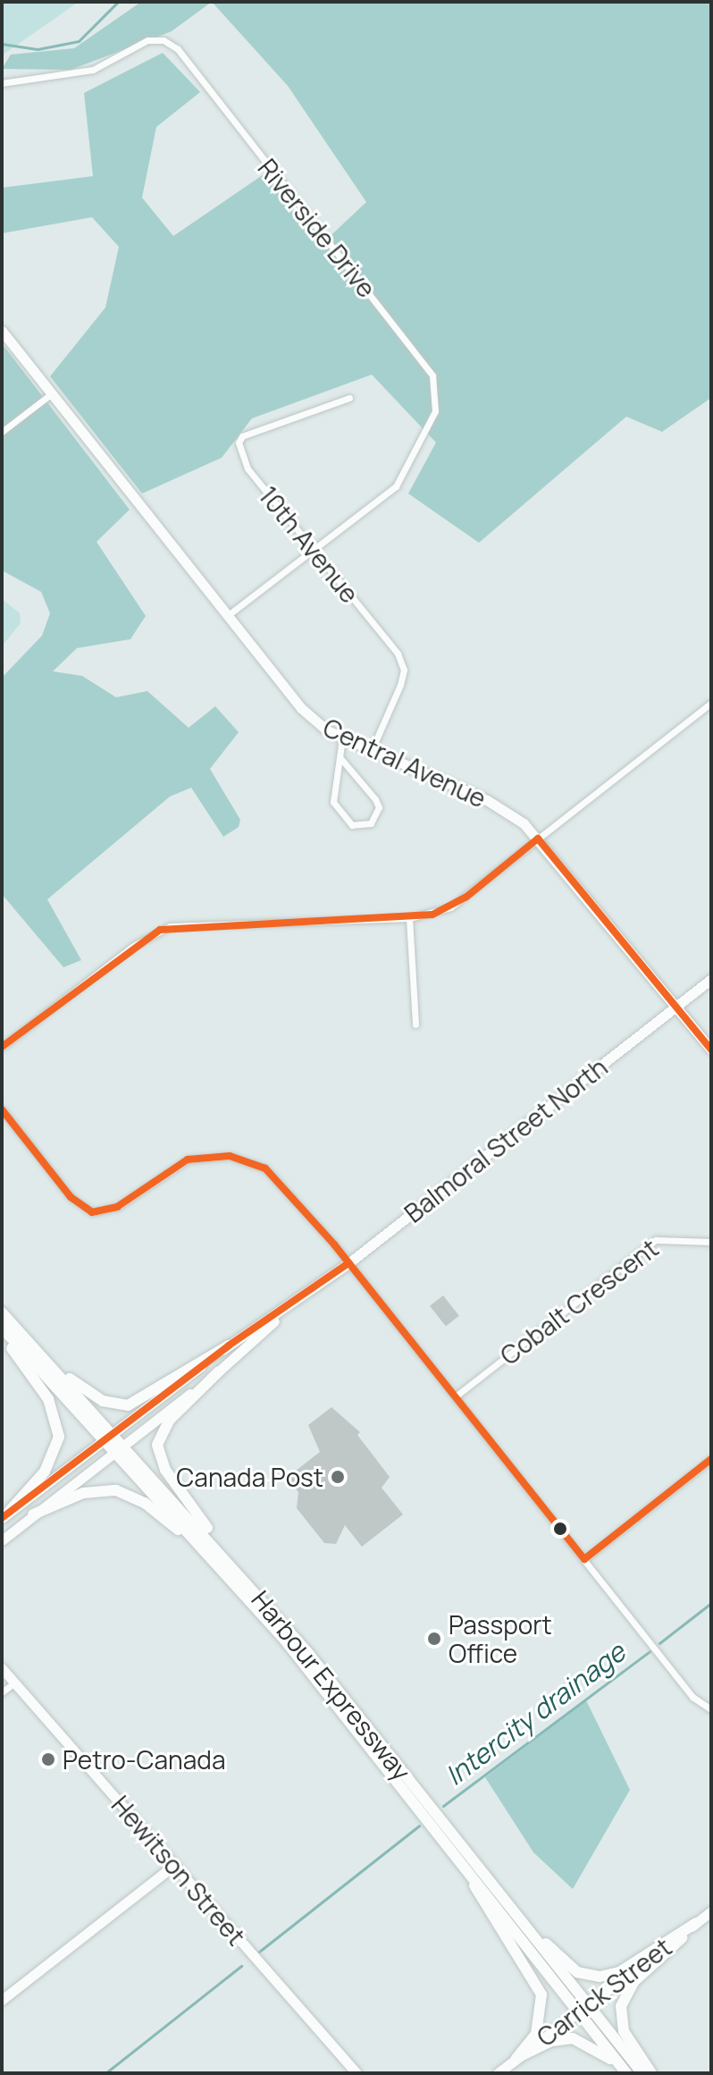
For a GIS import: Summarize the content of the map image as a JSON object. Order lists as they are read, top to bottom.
{
  "streets": {
    "main road": ["Harbour Expressway"],
    "street": [
      "Riverside Drive",
      "10th Avenue",
      "Central Avenue",
      "Balmoral Street North",
      "Cobalt Crescent",
      "Hewitson Street",
      "Carrick Street"
    ]
  },
  "crossings": [
    ["Riverside Drive", "10th Avenue"],
    ["Riverside Drive", "Central Avenue"],
    ["10th Avenue", "Central Avenue"],
    ["Central Avenue", "Balmoral Street North"],
    ["Balmoral Street North", "Harbour Expressway"],
    ["Harbour Expressway", "Carrick Street"]
  ],
  "water": ["Intercity drainage"],
  "places": ["Canada Post", "Passport Office", "Petro-Canada"]
}
